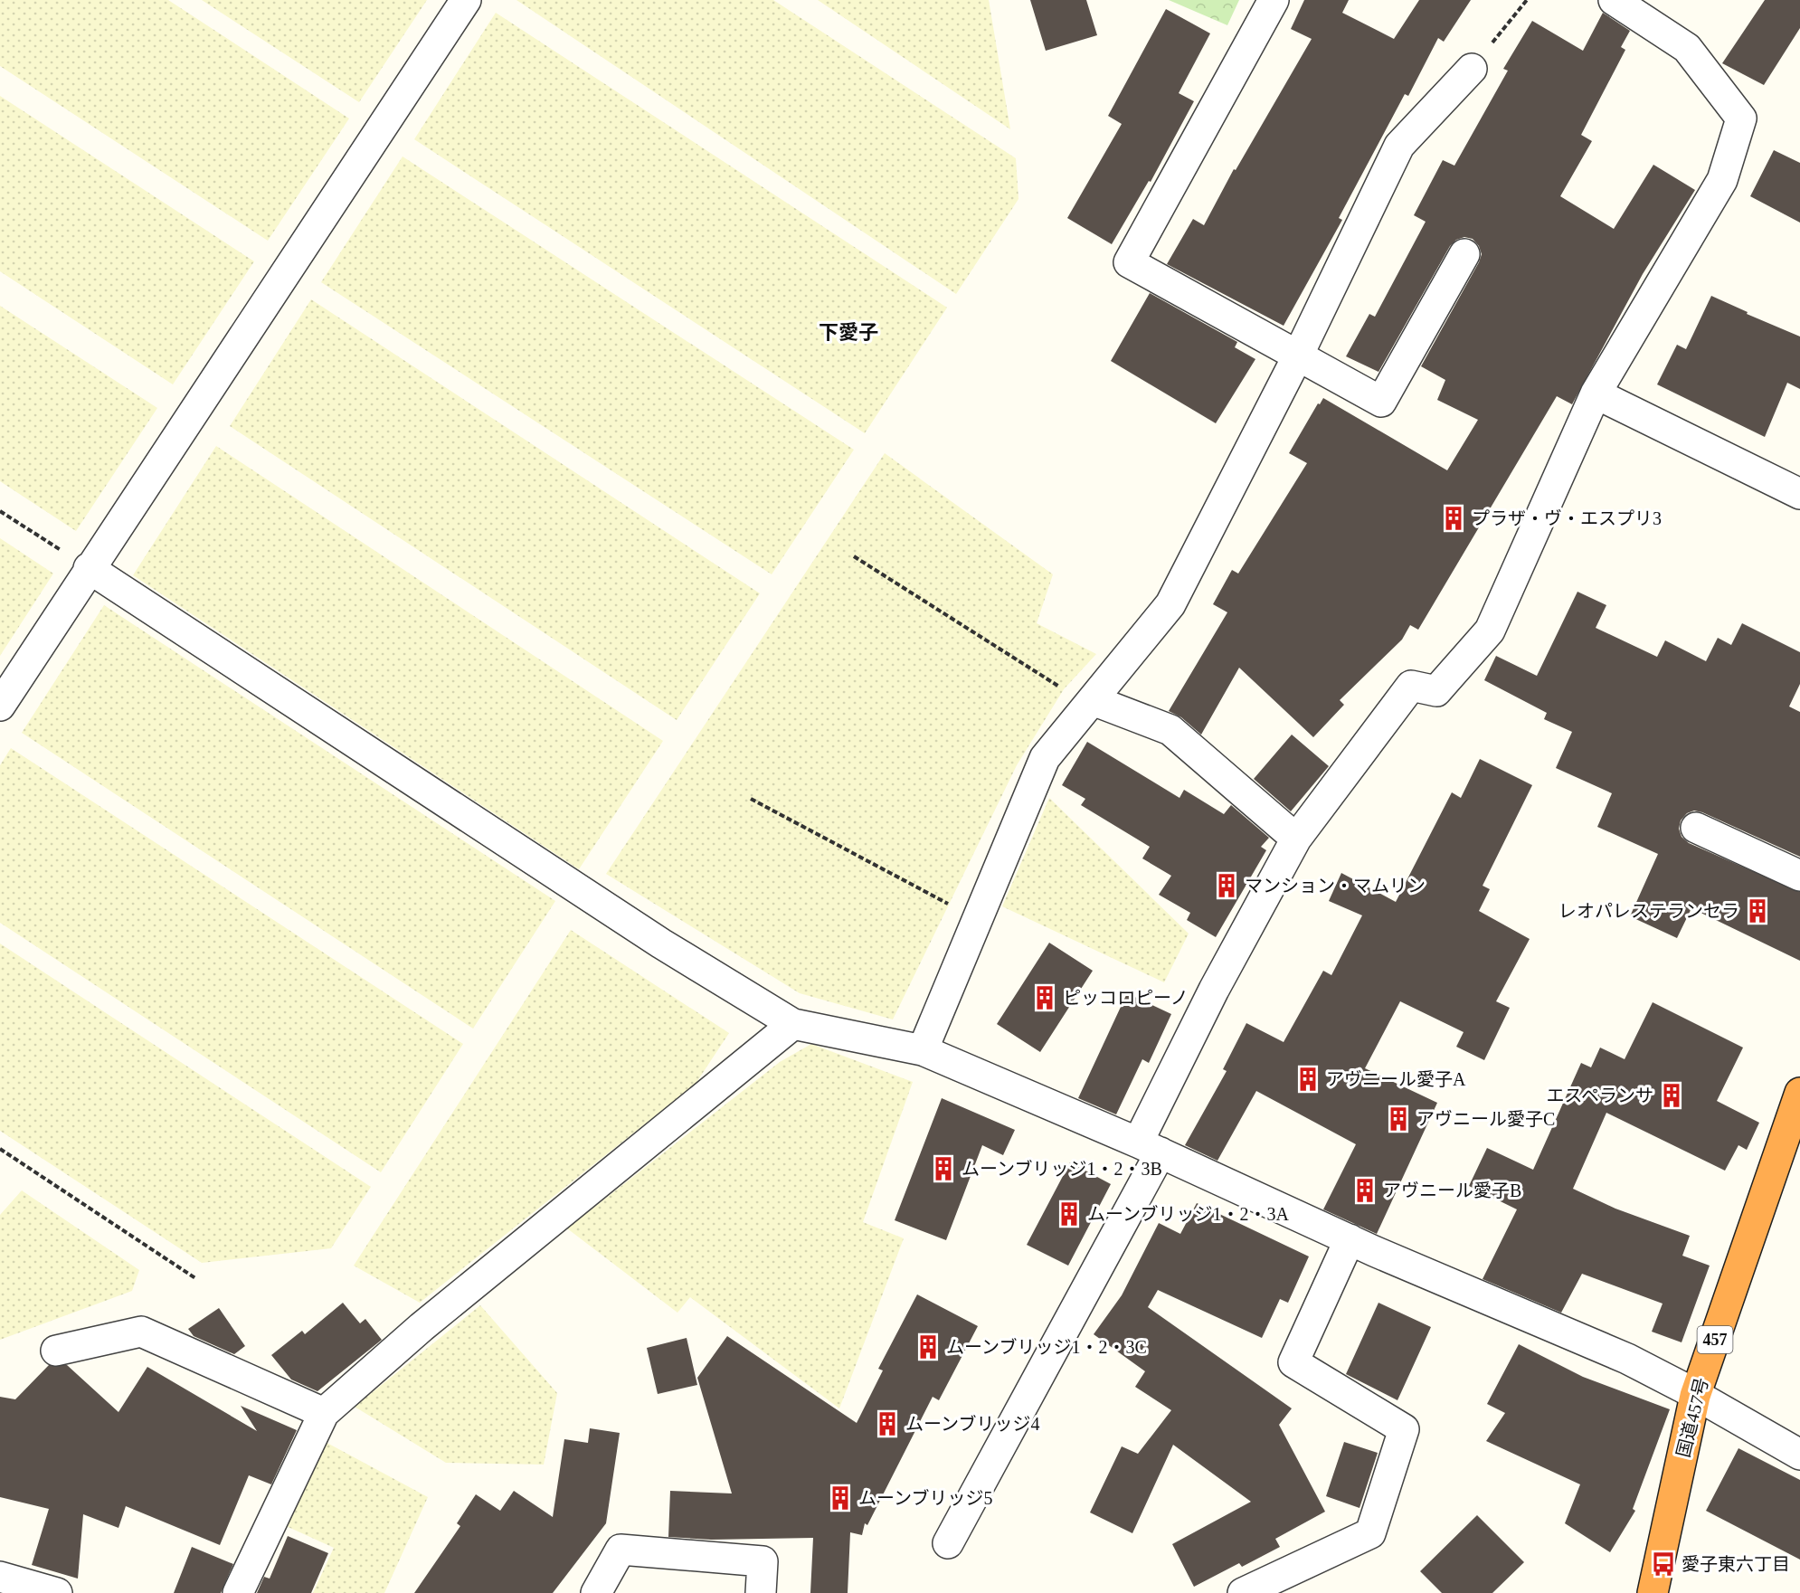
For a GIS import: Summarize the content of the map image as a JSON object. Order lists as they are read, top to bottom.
{
  "streets": {
    "highway": ["457", "国道457号"]
  },
  "districts": ["下愛子"],
  "places": {
    "building": [
      "プラザ・ヴ・エスプリ3",
      "マンション・マムリン",
      "レオパレステランセラ",
      "ピッコロピーノ",
      "アヴニール愛子A",
      "エスペランサ",
      "アヴニール愛子C",
      "ムーンブリッジ1・2・3B",
      "アヴニール愛子B",
      "ムーンブリッジ1・2・3A",
      "ムーンブリッジ1・2・3C",
      "ムーンブリッジ4",
      "ムーンブリッジ5"
    ],
    "bus stop": ["愛子東六丁目"]
  }
}
